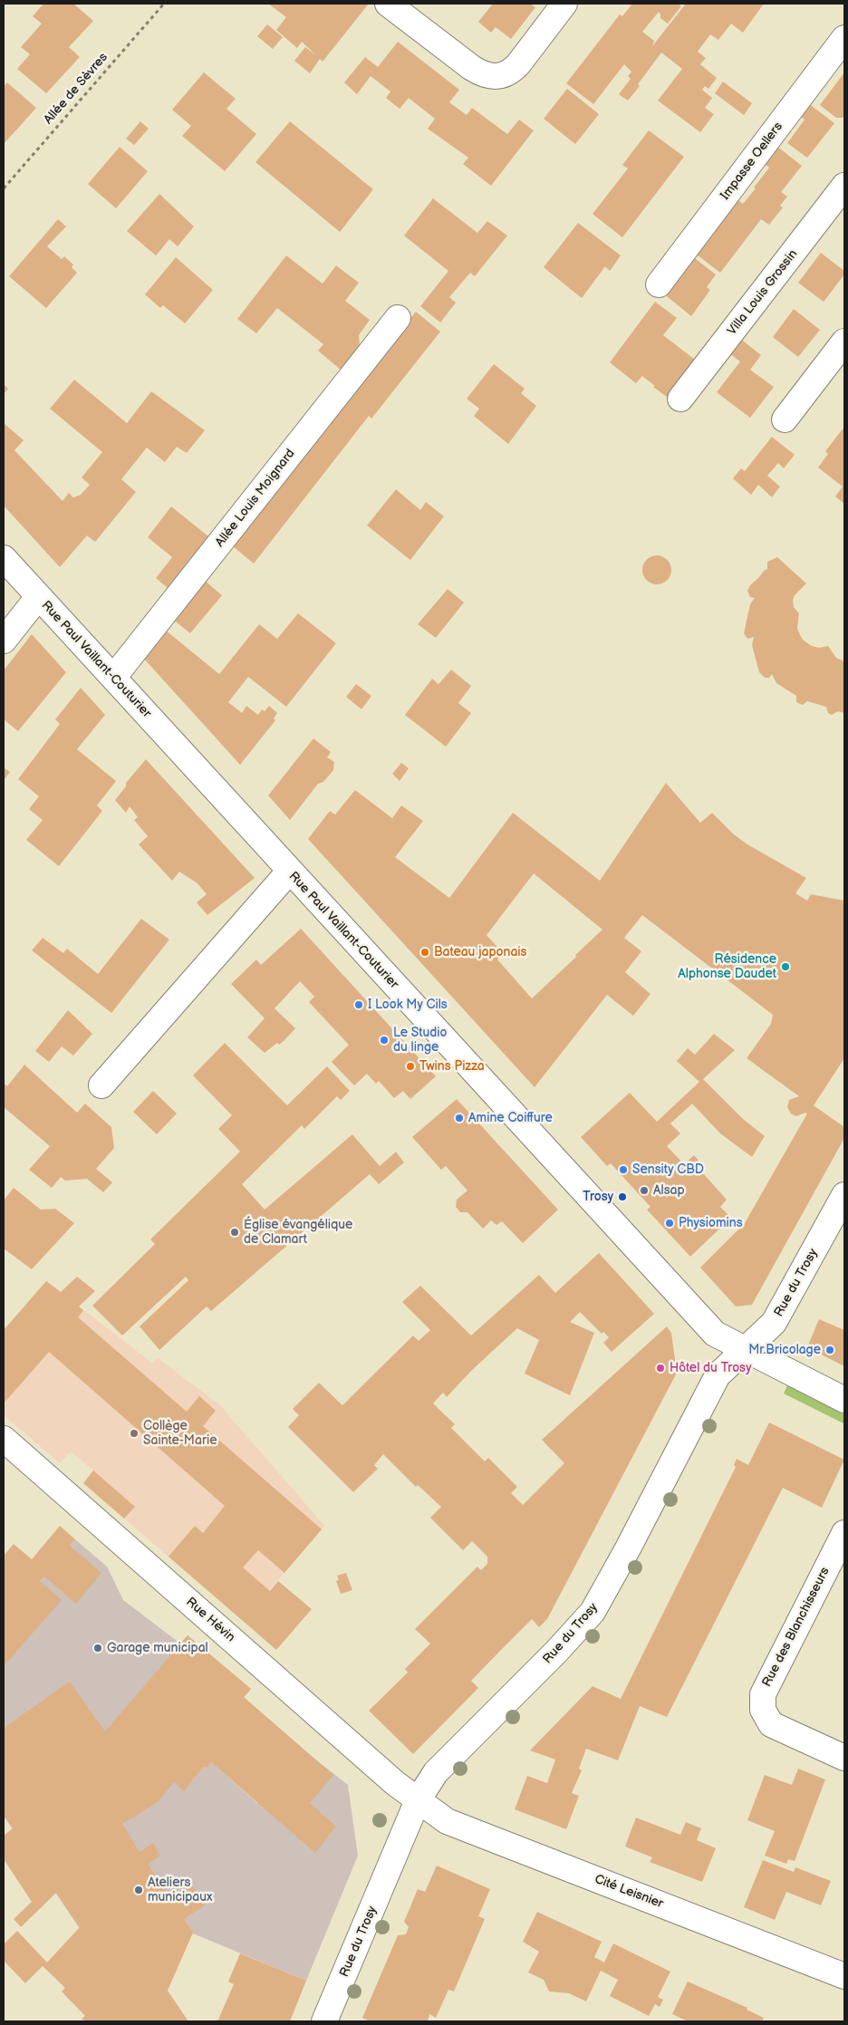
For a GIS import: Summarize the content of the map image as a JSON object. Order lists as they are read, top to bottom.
{
  "streets": {
    "street": [
      "Impasse Oellers",
      "Villa Louis Grossin",
      "Allée Louis Moignard",
      "Rue Paul Vaillant-Couturier",
      "Rue du Trosy",
      "Rue Hévin",
      "Rue des Blanchisseurs",
      "Cité Leisnier"
    ],
    "path": ["Allée de Sèvres"]
  },
  "crossings": [
    ["Allée Louis Moignard", "Rue Paul Vaillant-Couturier"],
    ["Rue Paul Vaillant-Couturier", "Rue du Trosy"],
    ["Rue du Trosy", "Rue Hévin"],
    ["Rue du Trosy", "Cité Leisnier"],
    ["Rue Hévin", "Cité Leisnier"]
  ],
  "places": [
    "Bateau japonais",
    "Résidence Alphonse Daudet",
    "I Look My Cils",
    "Le Studio du linge",
    "Twins Pizza",
    "Amine Coiffure",
    "Sensity CBD",
    "Alsap",
    "Trosy",
    "Physiomins",
    "Église évangélique de Clamart",
    "Mr.Bricolage",
    "Hôtel du Trosy",
    "Collège Sainte-Marie",
    "Garage municipal",
    "Ateliers municipaux"
  ]
}
